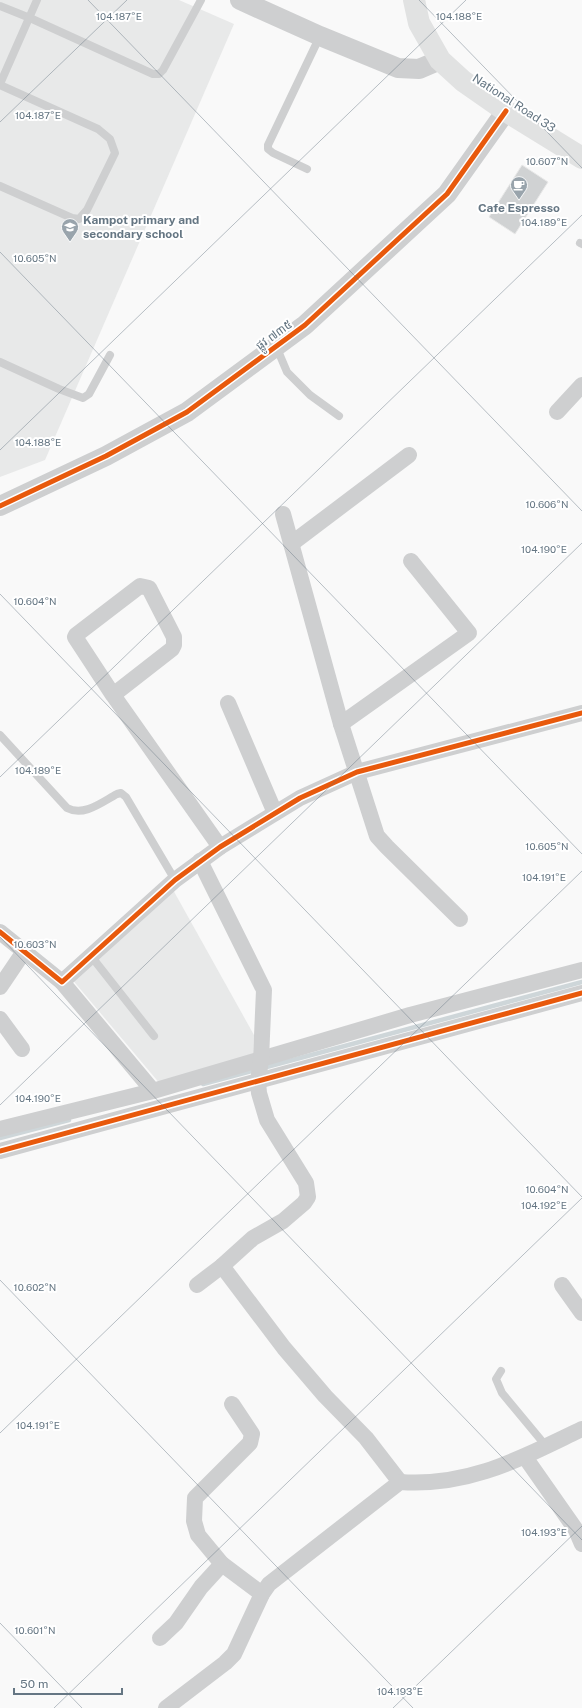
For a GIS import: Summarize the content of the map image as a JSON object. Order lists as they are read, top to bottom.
{
  "streets": {
    "main road": ["National Road 33"],
    "street": ["ផ្លូវ ៧៣៥"]
  },
  "crossings": [
    ["National Road 33", "ផ្លូវ ៧៣៥"]
  ],
  "places": {
    "cafe": ["Cafe Espresso"],
    "school or university": ["Kampot primary and secondary school"]
  },
  "scale_bar": "50 m",
  "coordinates": [
    "104.187°E",
    "104.188°E",
    "10.607°N",
    "104.189°E",
    "10.605°N",
    "10.606°N",
    "104.190°E",
    "10.604°N",
    "104.191°E",
    "10.603°N",
    "104.192°E",
    "10.602°N",
    "104.193°E",
    "10.601°N"
  ]
}
